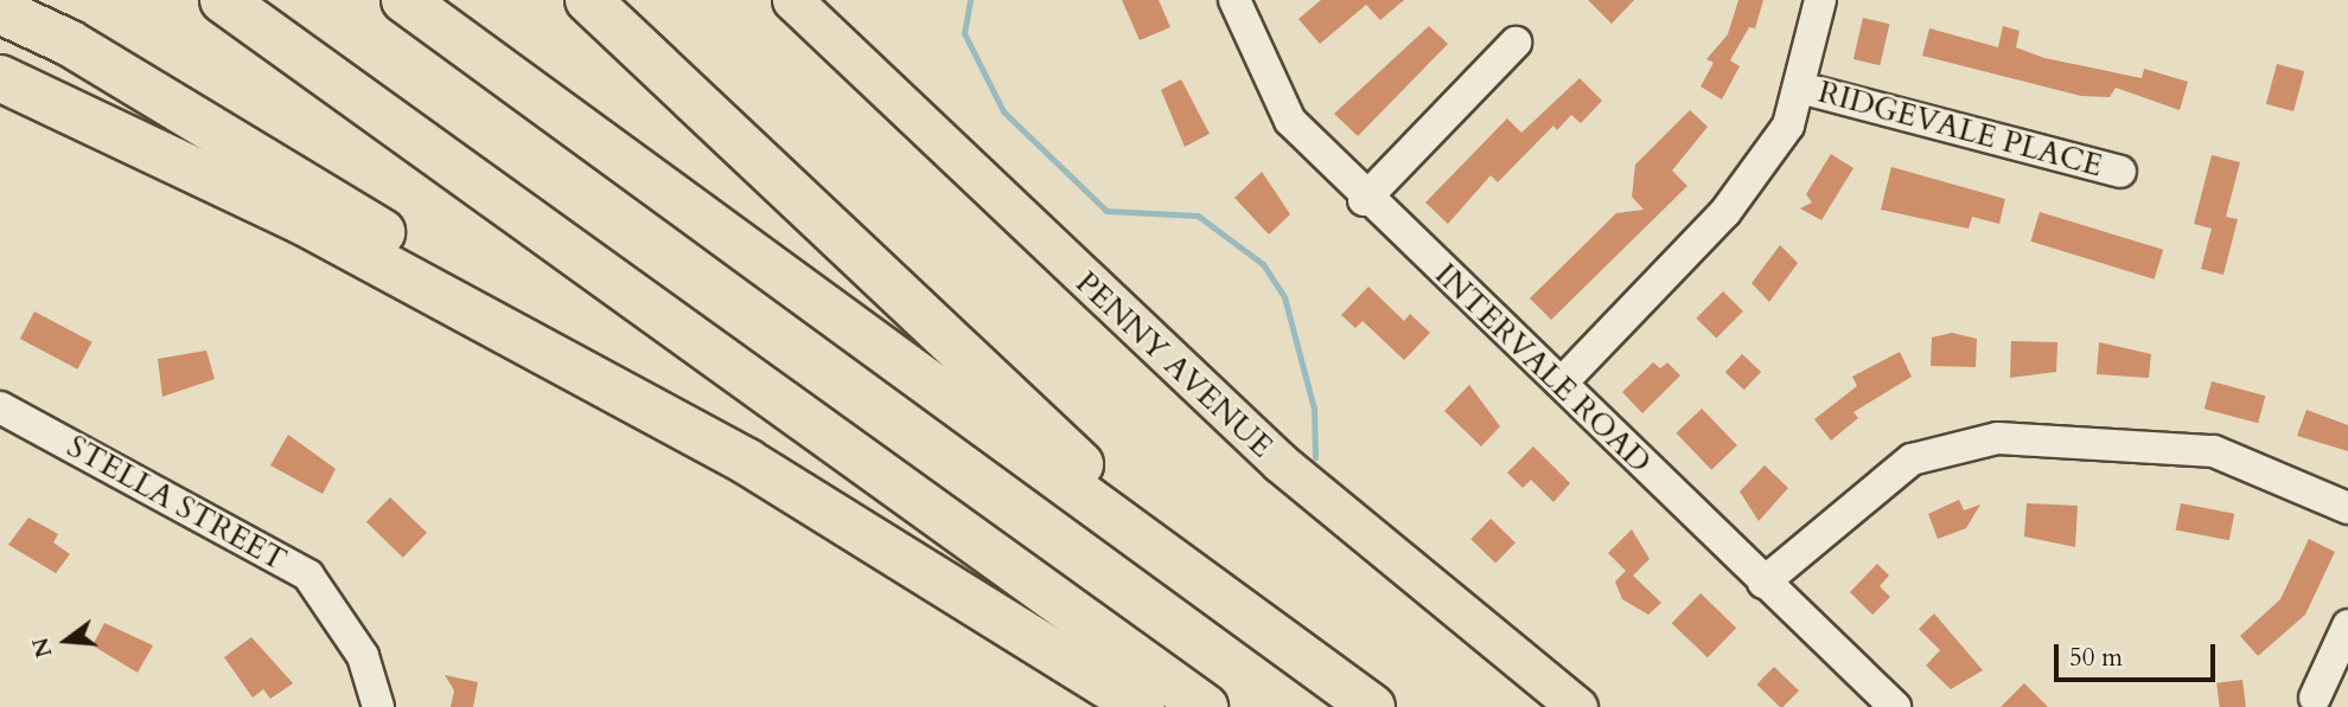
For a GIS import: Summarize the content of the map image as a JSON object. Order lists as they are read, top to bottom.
{
  "streets": {
    "main road": ["PENNY AVENUE"],
    "street": ["RIDGEVALE PLACE", "INTERVALE ROAD", "STELLA STREET"]
  },
  "scale_bar": "50 m",
  "north": "left"
}
